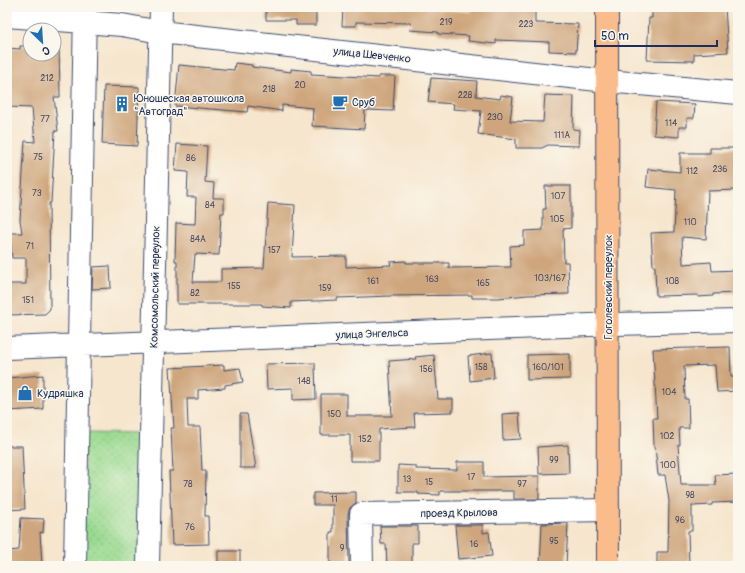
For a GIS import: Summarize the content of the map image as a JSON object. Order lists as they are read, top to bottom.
{
  "streets": {
    "main road": ["Гоголевский переулок"],
    "street": [
      "улица Шевченко",
      "Комсомольский переулок",
      "улица Энгельса",
      "проезд Крылова"
    ]
  },
  "crossings": [
    ["улица Шевченко", "Комсомольский переулок"],
    ["улица Шевченко", "Гоголевский переулок"],
    ["Комсомольский переулок", "улица Энгельса"],
    ["Гоголевский переулок", "улица Энгельса"],
    ["Гоголевский переулок", "проезд Крылова"]
  ],
  "places": {
    "cafe": ["Сруб"],
    "building": ["Юношеская автошкола \"Автоград\""],
    "shop": ["Кудряшка"]
  },
  "house_numbers": [
    "219",
    "223",
    "212",
    "20",
    "218",
    "228",
    "230",
    "77",
    "114",
    "111А",
    "75",
    "86",
    "236",
    "112",
    "73",
    "107",
    "84",
    "105",
    "110",
    "84А",
    "71",
    "157",
    "103/167",
    "163",
    "161",
    "108",
    "165",
    "155",
    "159",
    "82",
    "151",
    "158",
    "160/101",
    "156",
    "148",
    "104",
    "150",
    "102",
    "152",
    "99",
    "100",
    "17",
    "13",
    "15",
    "78",
    "97",
    "98",
    "11",
    "96",
    "76",
    "95",
    "16",
    "9"
  ],
  "scale_bar": "50 m",
  "north": "bottom right"
}
